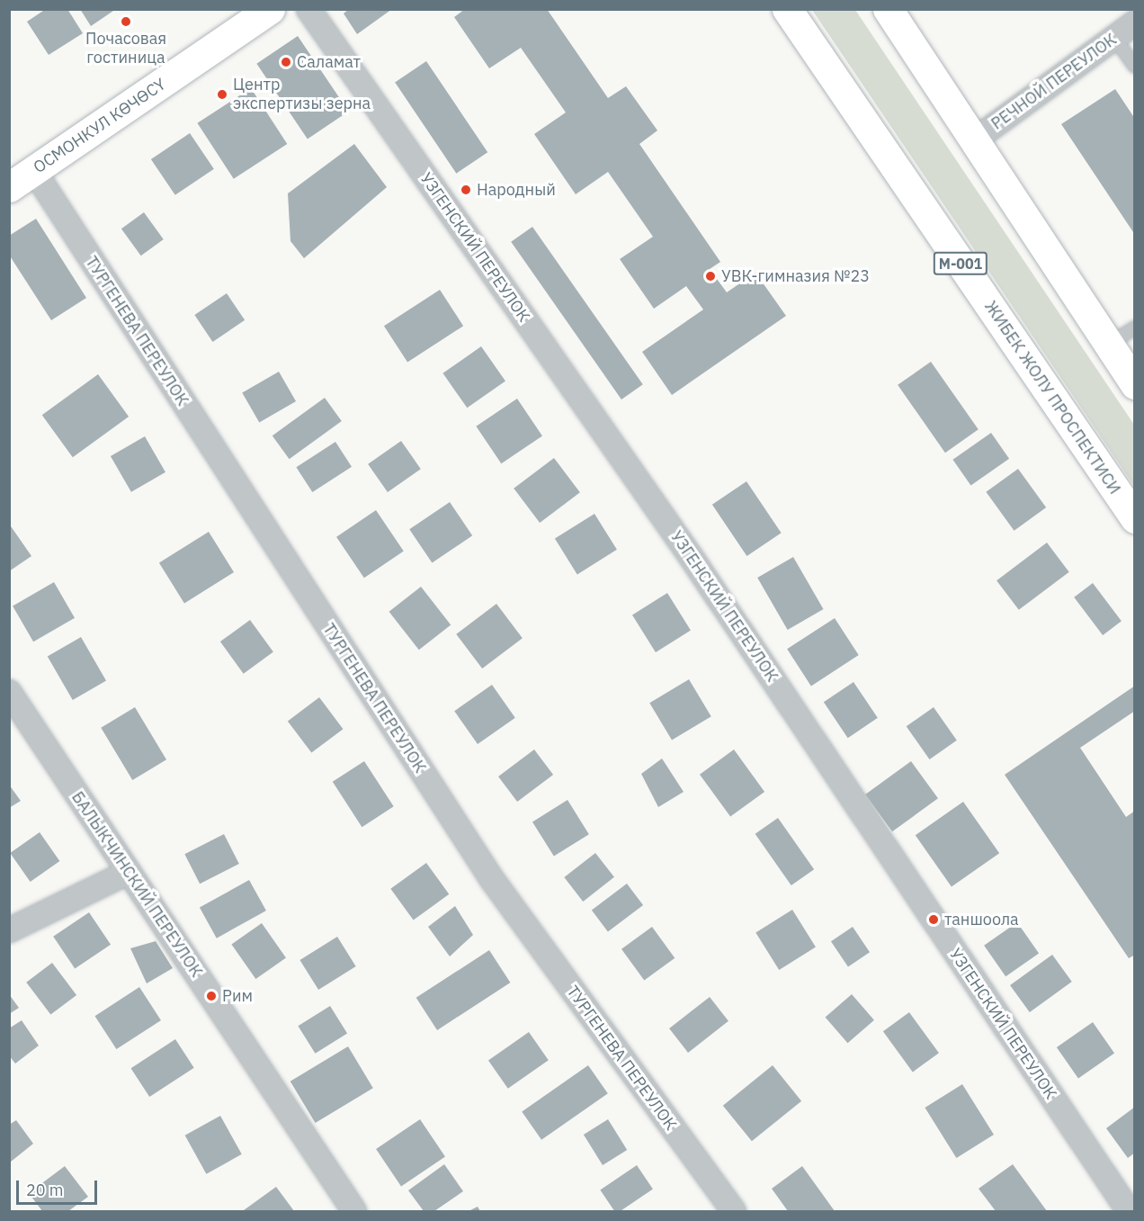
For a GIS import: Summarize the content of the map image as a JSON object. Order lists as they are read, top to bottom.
{
  "streets": {
    "main road": ["ОСМОНКУЛ КӨЧӨСҮ", "М-001", "ЖИБЕК ЖОЛУ ПРОСПЕКТИСИ"],
    "street": [
      "РЕЧНОЙ ПЕРЕУЛОК",
      "УЗГЕНСКИЙ ПЕРЕУЛОК",
      "ТУРГЕНЕВА ПЕРЕУЛОК",
      "БАЛЫКЧИНСКИЙ ПЕРЕУЛОК"
    ]
  },
  "crossings": [
    ["ОСМОНКУЛ КӨЧӨСҮ", "ТУРГЕНЕВА ПЕРЕУЛОК"]
  ],
  "places": [
    "Почасовая гостиница",
    "Саламат",
    "Центр экспертизы зерна",
    "Народный",
    "УВК-гимназия №23",
    "таншоола",
    "Рим"
  ],
  "scale_bar": "20 m"
}
